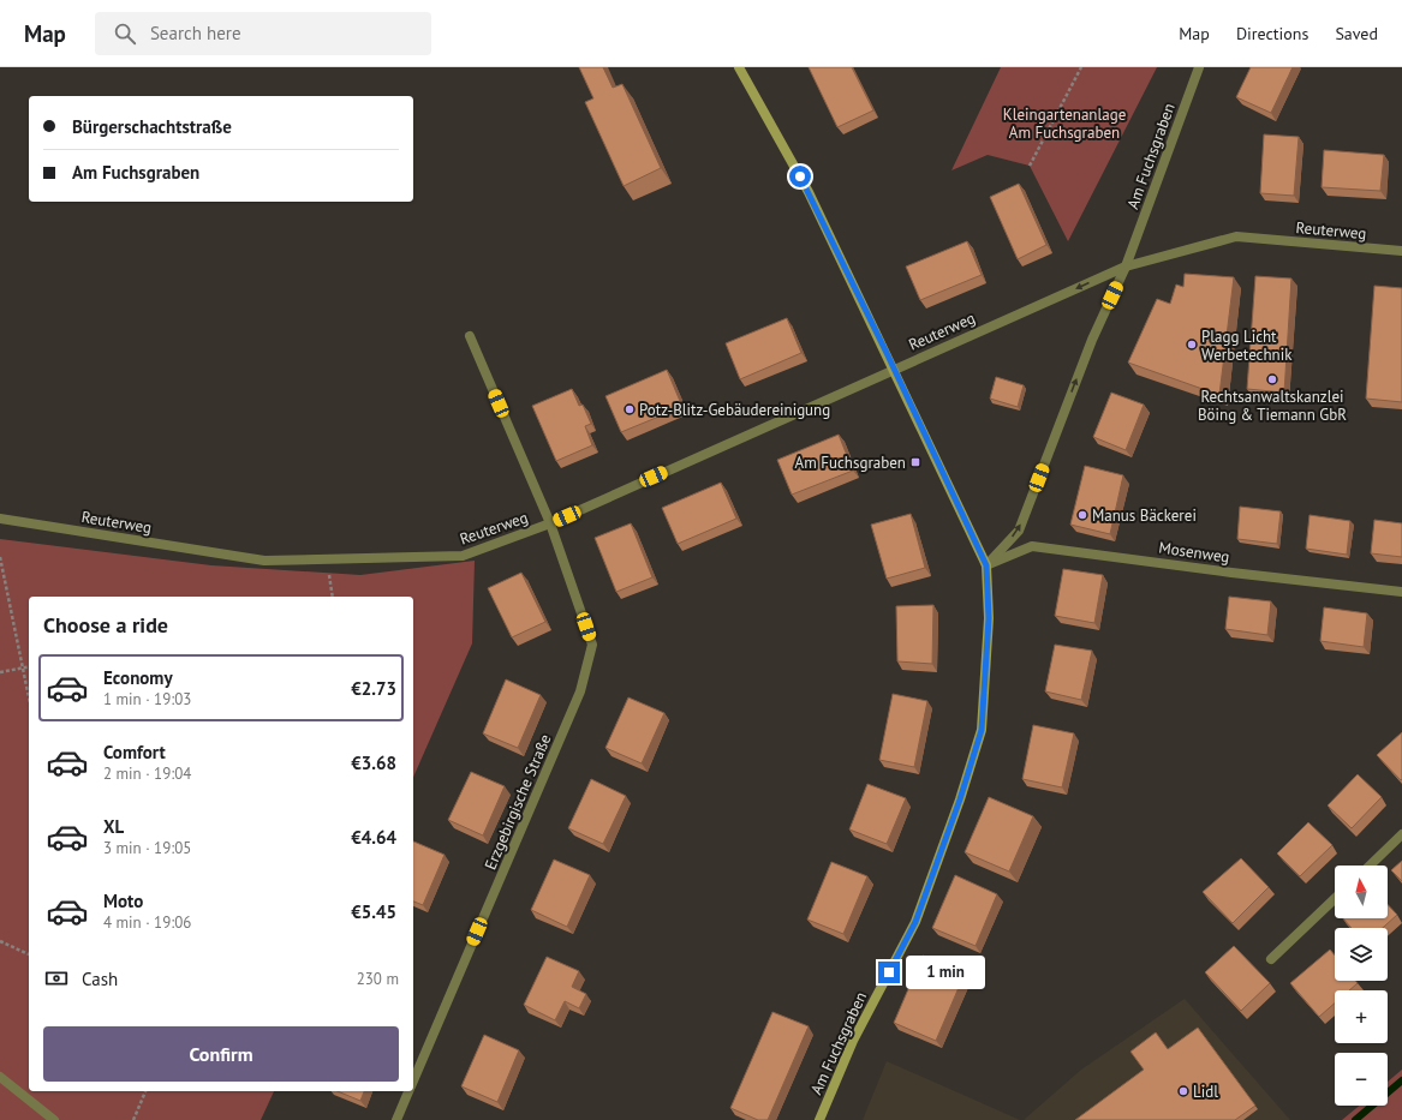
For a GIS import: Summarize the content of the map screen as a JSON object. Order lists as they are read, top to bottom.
{
  "streets": {
    "main road": ["Am Fuchsgraben"],
    "street": ["Reuterweg", "Mosenweg", "Erzgebirgische Straße"]
  },
  "crossings": [
    ["Am Fuchsgraben", "Reuterweg"],
    ["Am Fuchsgraben", "Mosenweg"],
    ["Reuterweg", "Erzgebirgische Straße"]
  ],
  "parks": ["Kleingartenanlage Am Fuchsgraben"],
  "places": {
    "other": [
      "Plagg Licht Werbetechnik",
      "Rechtsanwaltskanzlei Böing & Tiemann GbR",
      "Potz-Blitz-Gebäudereinigung",
      "Manus Bäckerei",
      "Lidl"
    ],
    "transit": ["Am Fuchsgraben"]
  },
  "north": "top",
  "page": {
    "header": "Map",
    "search": "Search here",
    "nav": ["Map", "Directions", "Saved"],
    "banner": ["Bürgerschachtstraße", "Am Fuchsgraben"],
    "heading": "Choose a ride",
    "list": [
      {
        "name": "Economy",
        "note": "1 min · 19:03",
        "value": "€2.73"
      },
      {
        "name": "Comfort",
        "note": "2 min · 19:04",
        "value": "€3.68"
      },
      {
        "name": "XL",
        "note": "3 min · 19:05",
        "value": "€4.64"
      },
      {
        "name": "Moto",
        "note": "4 min · 19:06",
        "value": "€5.45"
      }
    ],
    "map_buttons": ["+", "−"],
    "pay": ["Cash", "230 m"],
    "bubble": "1 min",
    "buttons": "Confirm"
  }
}
